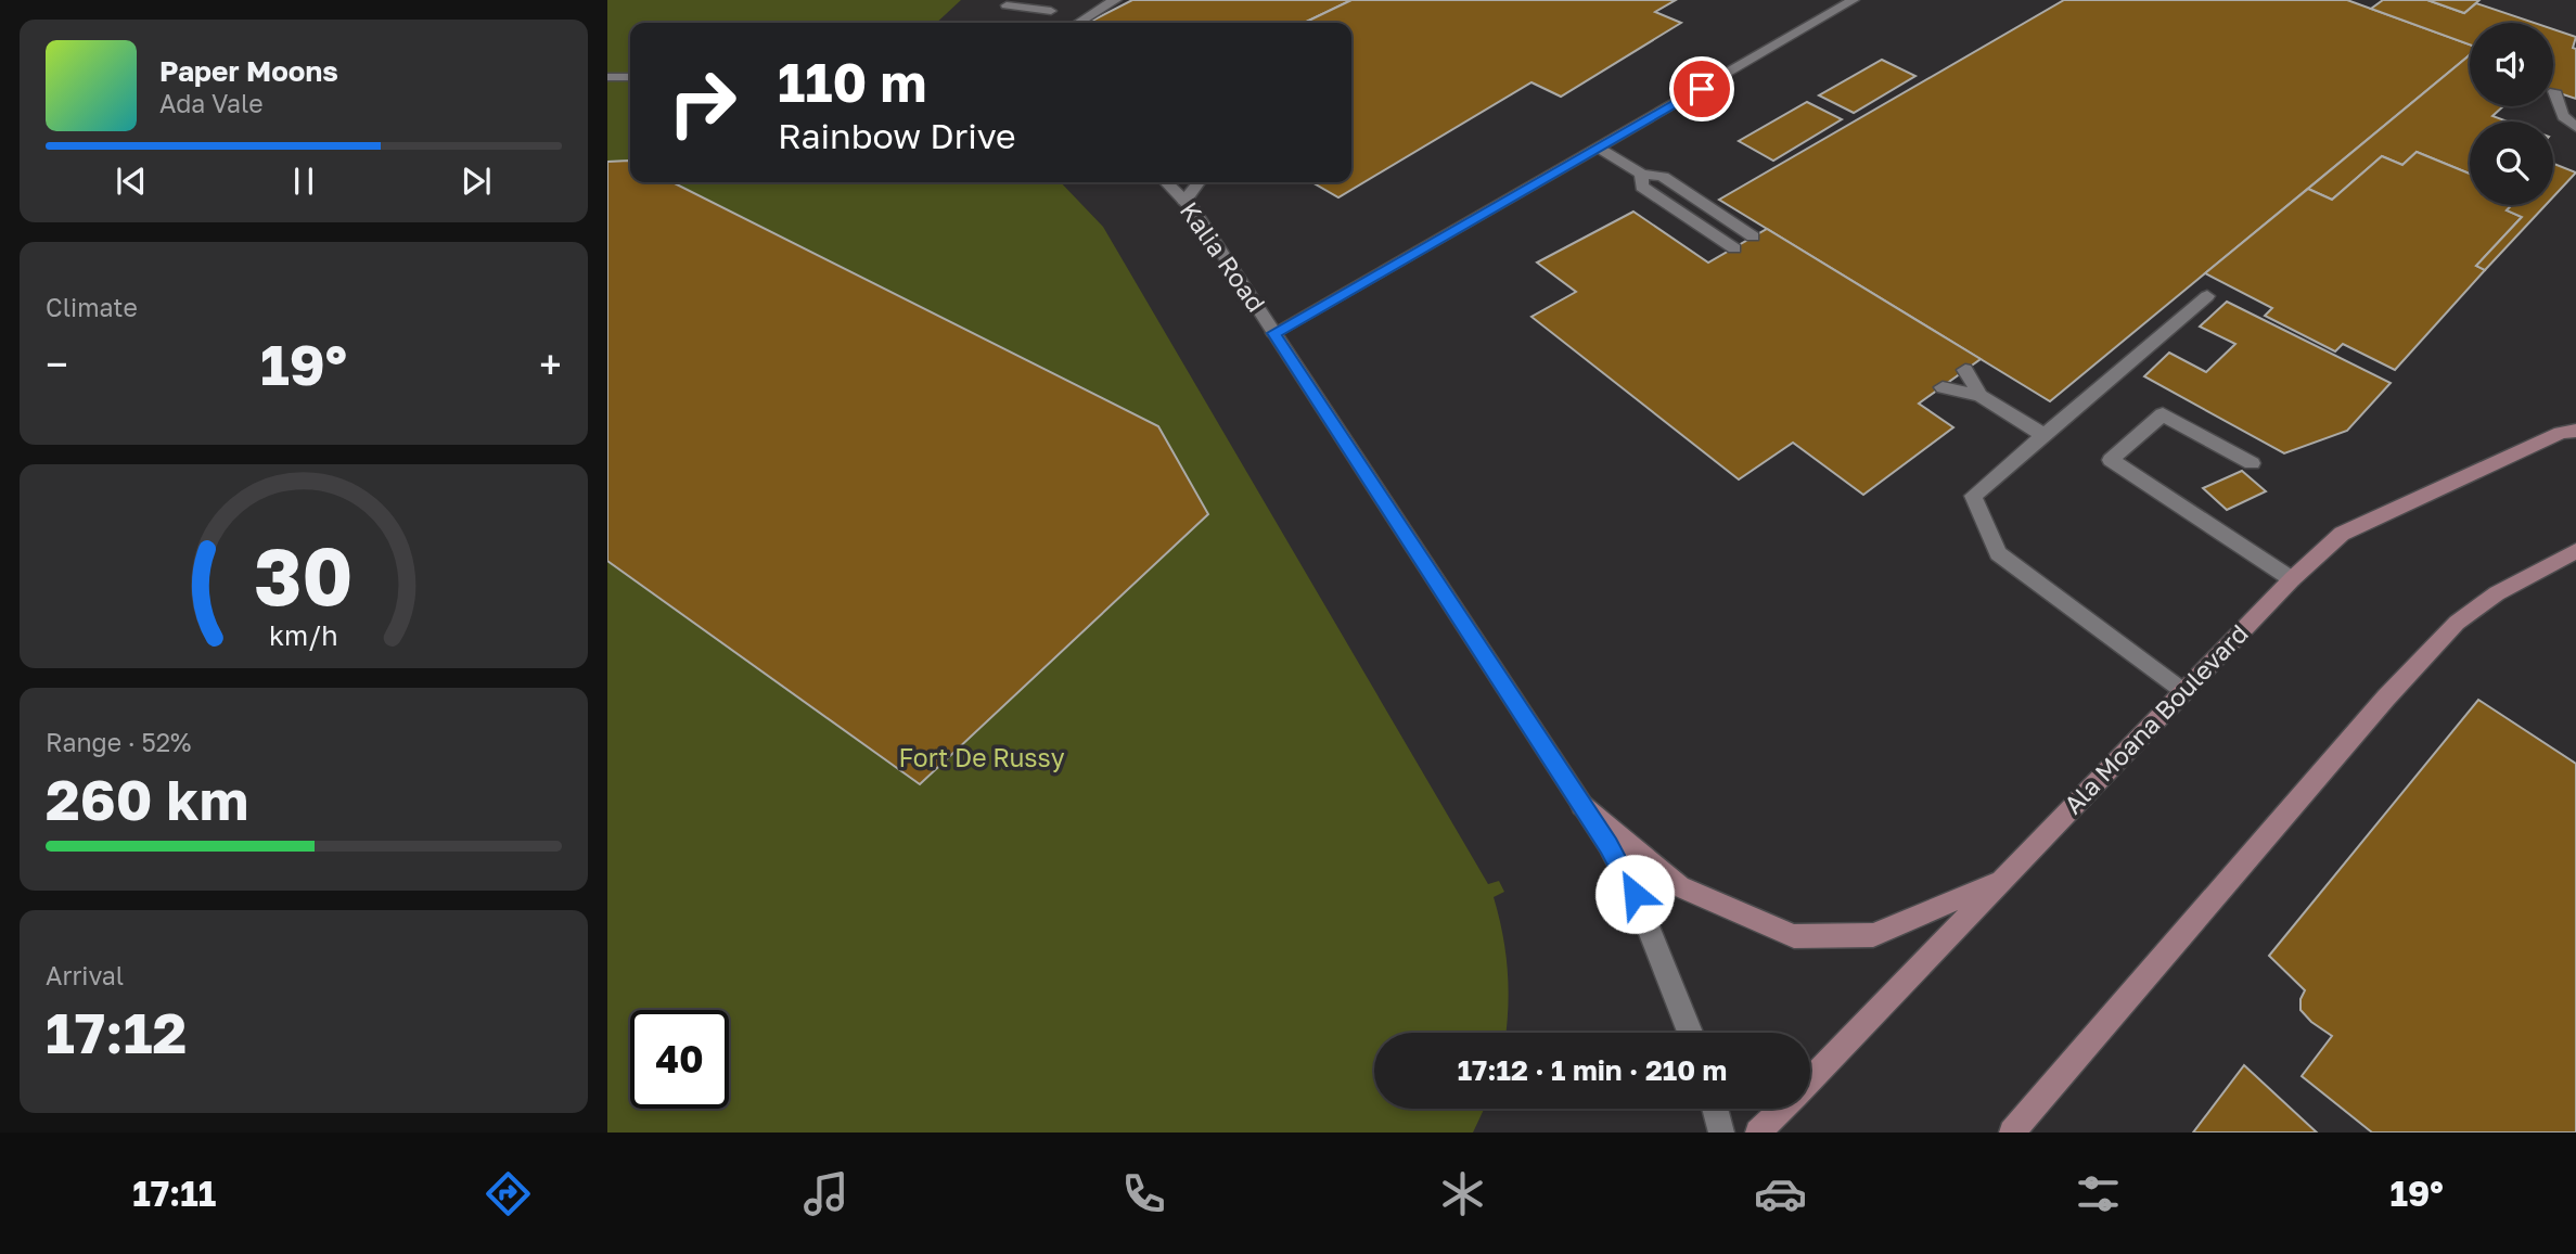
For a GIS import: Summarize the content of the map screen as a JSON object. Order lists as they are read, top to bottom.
{
  "streets": {
    "main road": ["Ala Moana Boulevard"],
    "street": ["Kalia Road"]
  },
  "parks": ["Fort De Russy"],
  "page": {
    "turn": ["110 m", "Rainbow Drive"],
    "song": ["Paper Moons", "Ada Vale"],
    "tile": [
      "Climate",
      ["Range · 52%", "260 km"],
      ["Arrival", "17:12"]
    ],
    "heat": ["−", "19°", "+"],
    "limit": "40",
    "trip": "17:12 · 1 min · 210 m",
    "tabs": ["17:11", "19°"],
    "gauge": ["30", "km/h"]
  }
}
